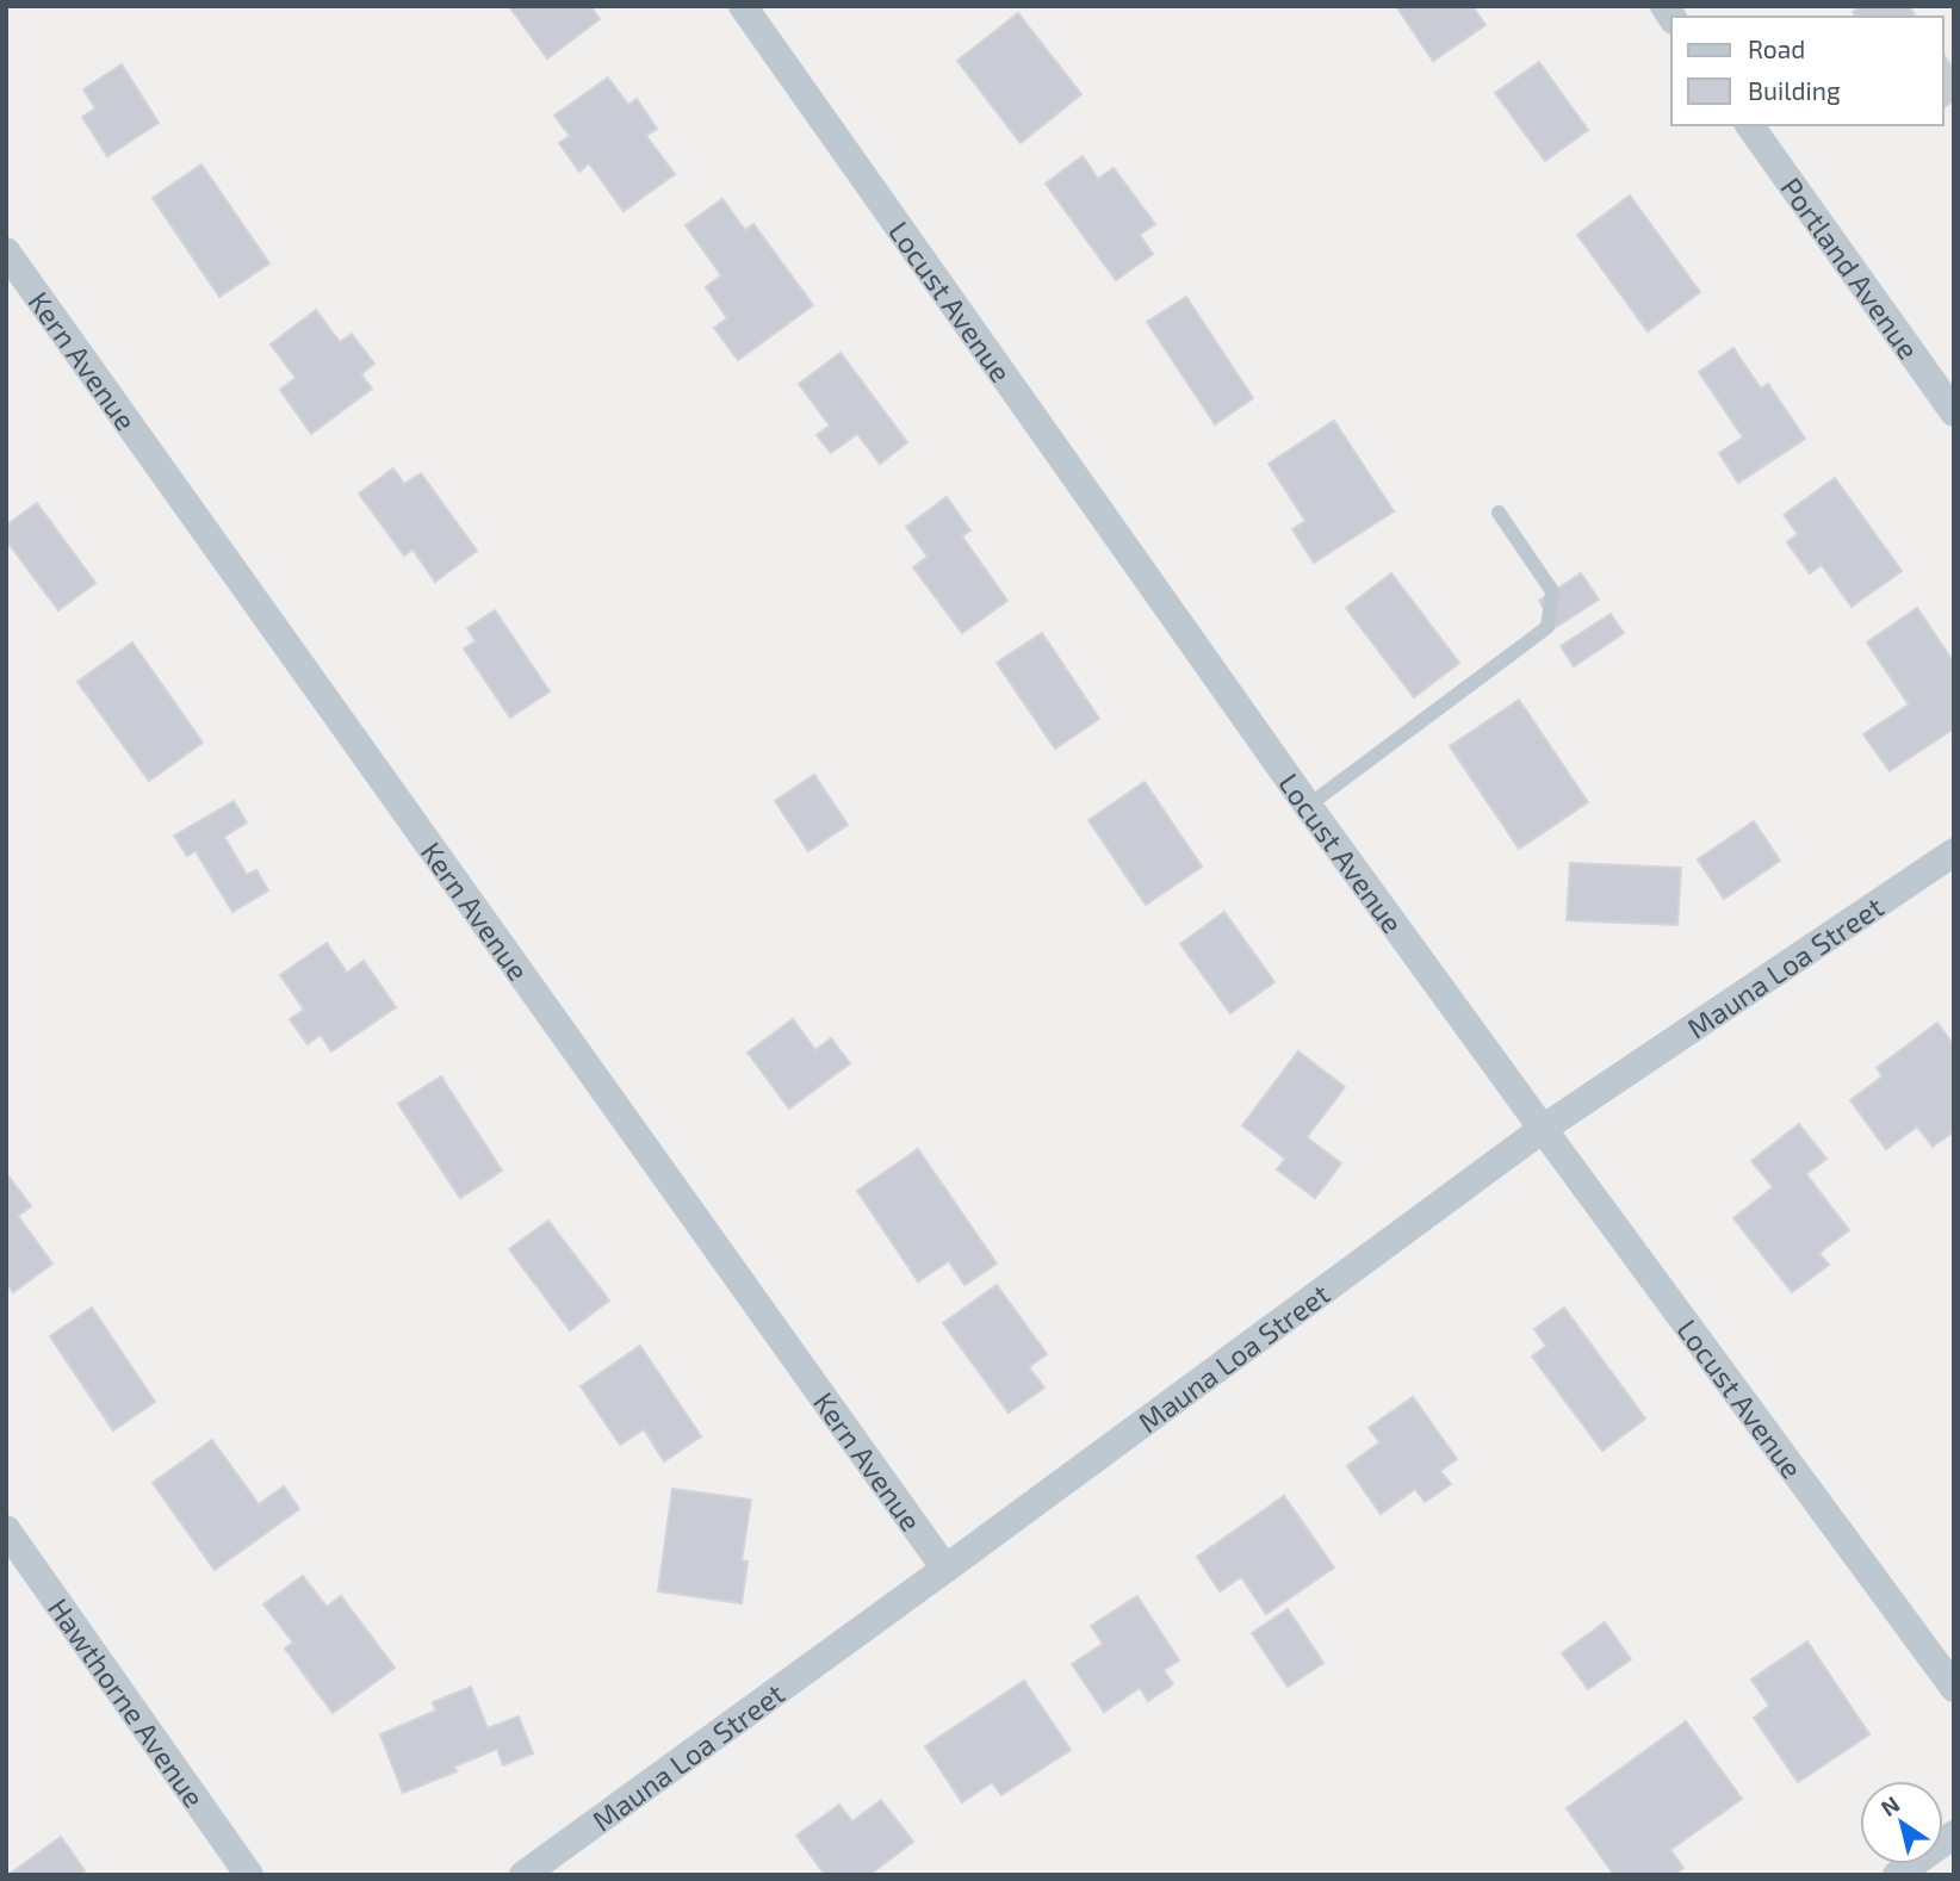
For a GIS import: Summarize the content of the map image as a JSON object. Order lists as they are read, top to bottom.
{
  "streets": {
    "street": [
      "Portland Avenue",
      "Locust Avenue",
      "Kern Avenue",
      "Mauna Loa Street",
      "Hawthorne Avenue"
    ]
  },
  "crossings": [
    ["Locust Avenue", "Mauna Loa Street"],
    ["Kern Avenue", "Mauna Loa Street"]
  ],
  "legend": ["Road", "Building"],
  "north": "top left"
}
